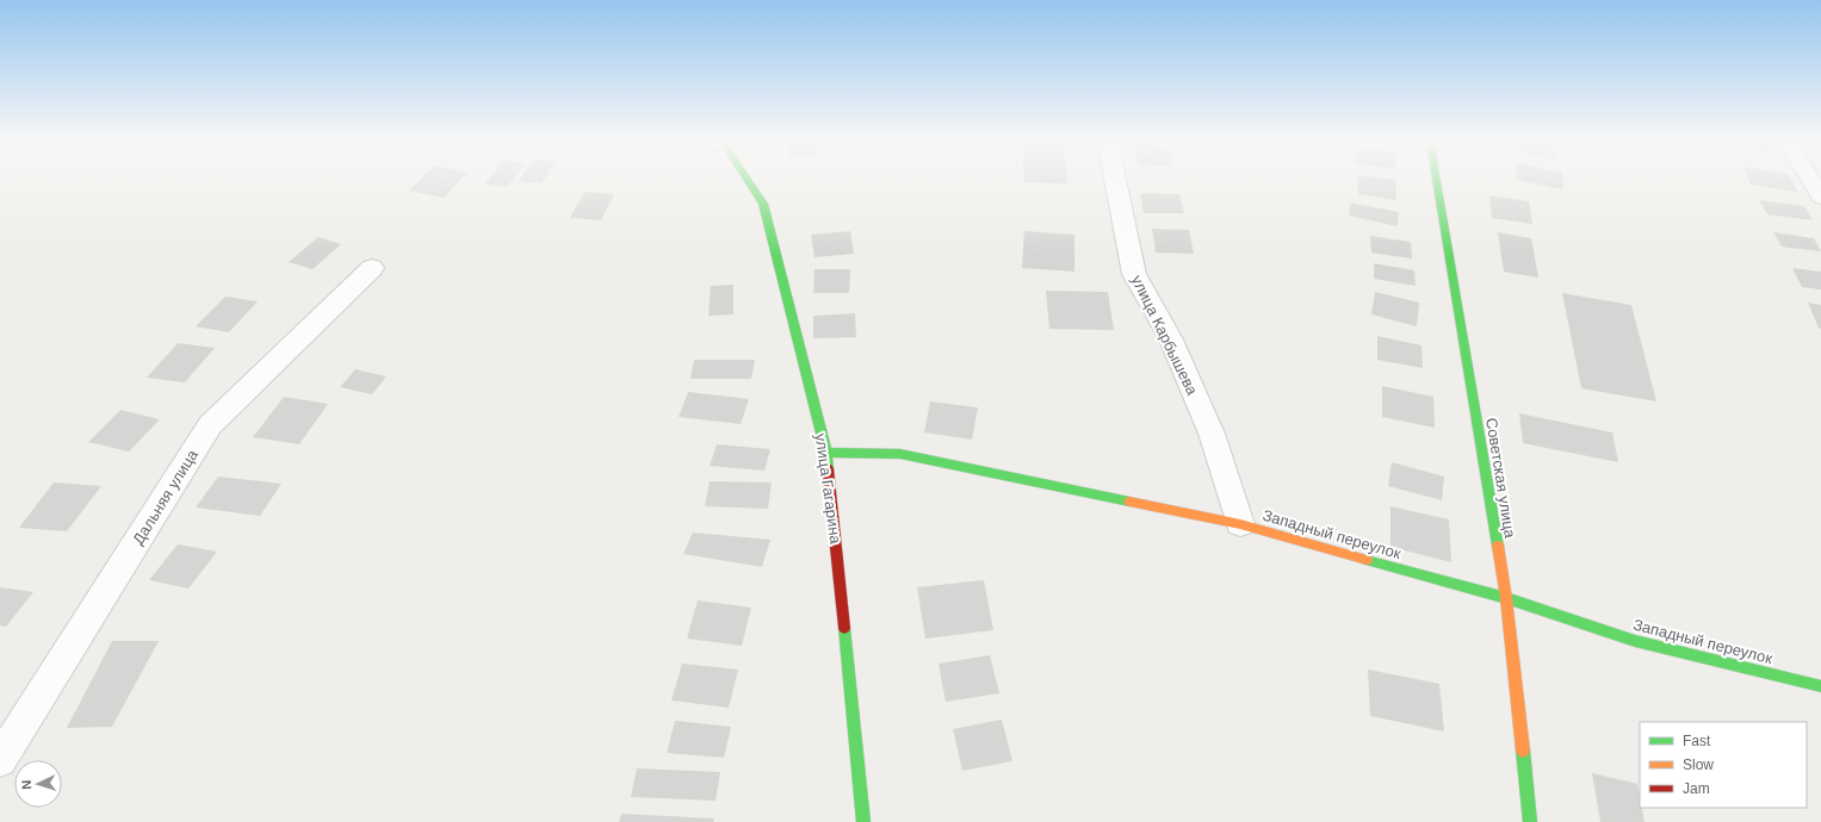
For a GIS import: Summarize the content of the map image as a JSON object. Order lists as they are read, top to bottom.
{
  "streets": {
    "street": [
      "улица Карбышева",
      "Советская улица",
      "улица Гагарина",
      "Дальняя улица",
      "Западный переулок"
    ]
  },
  "crossings": [
    ["улица Карбышева", "Западный переулок"],
    ["Советская улица", "Западный переулок"],
    ["улица Гагарина", "Западный переулок"]
  ],
  "legend": ["Fast", "Slow", "Jam"],
  "north": "left"
}
